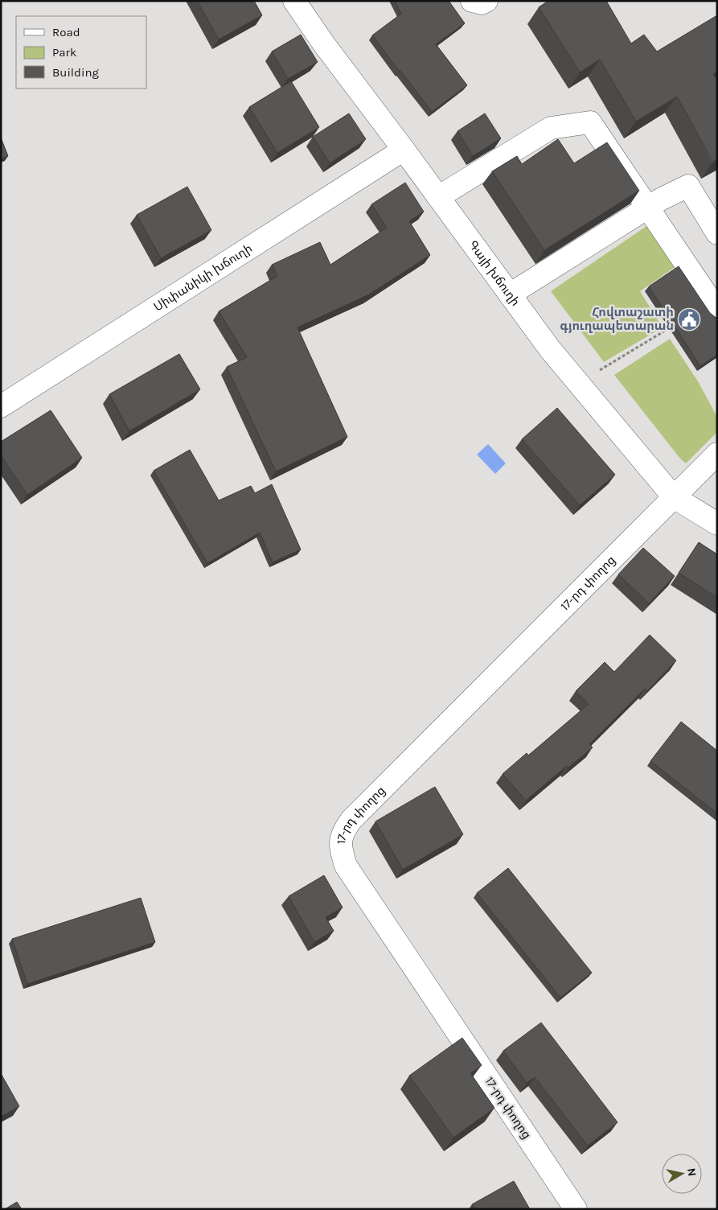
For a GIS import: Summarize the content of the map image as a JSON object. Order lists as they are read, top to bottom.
{
  "streets": {
    "main road": ["Գայի խճուղի", "Սիփանիկի խճուղի", "17-րդ փողոց"]
  },
  "crossings": [
    ["Գայի խճուղի", "Սիփանիկի խճուղի"],
    ["Գայի խճուղի", "17-րդ փողոց"]
  ],
  "places": {
    "public building": ["Հովտաշատի գյուղապետարան"]
  },
  "legend": ["Road", "Park", "Building"],
  "north": "right"
}
